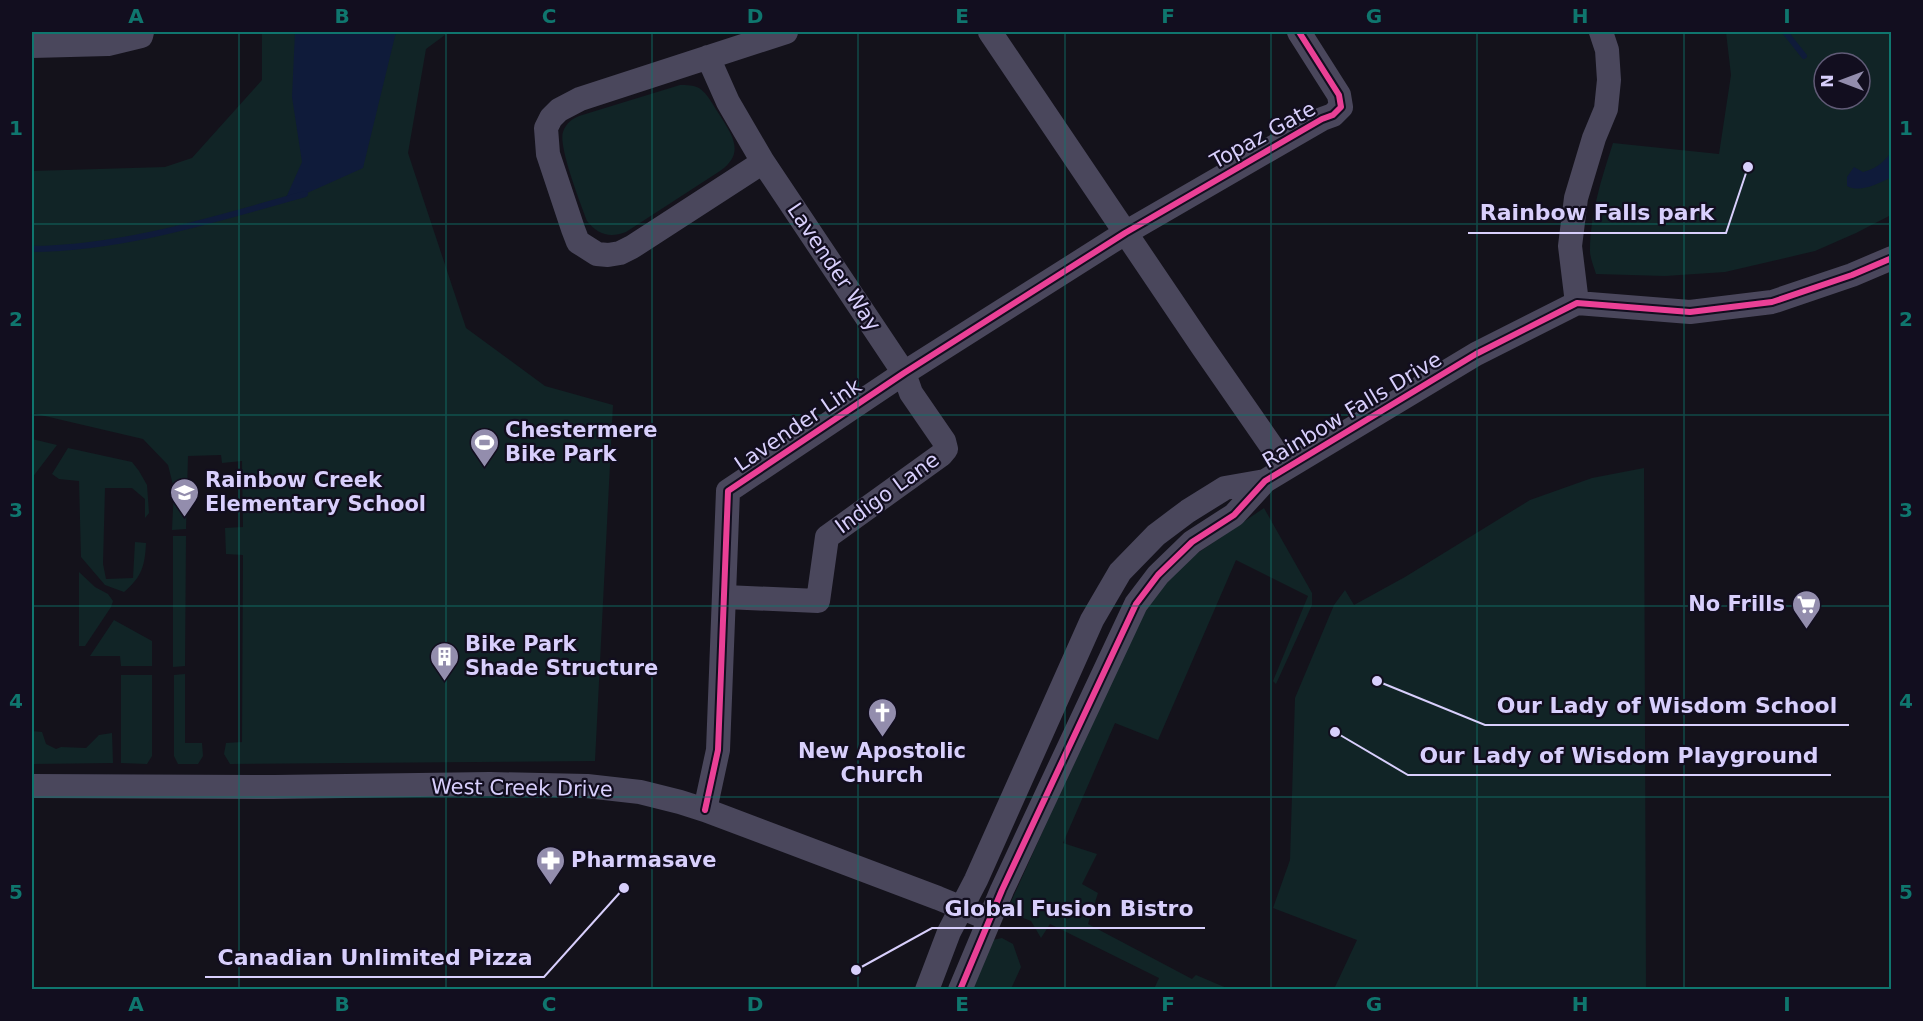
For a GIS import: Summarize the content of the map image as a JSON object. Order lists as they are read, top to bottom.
{
  "streets": {
    "street": [
      "Topaz Gate",
      "Lavender Way",
      "Rainbow Falls Drive",
      "Lavender Link",
      "Indigo Lane",
      "West Creek Drive"
    ]
  },
  "crossings": [
    ["Topaz Gate", "Lavender Link"],
    ["Lavender Way", "Lavender Link"],
    ["Lavender Way", "Indigo Lane"],
    ["Rainbow Falls Drive", "West Creek Drive"],
    ["Lavender Link", "Indigo Lane"],
    ["Lavender Link", "West Creek Drive"]
  ],
  "places": {
    "other": [
      "Rainbow Falls park",
      "Our Lady of Wisdom School",
      "Our Lady of Wisdom Playground",
      "Canadian Unlimited Pizza",
      "Global Fusion Bistro"
    ],
    "sports": ["Chestermere Bike Park"],
    "school or university": ["Rainbow Creek Elementary School"],
    "supermarket": ["No Frills"],
    "building": ["Bike Park Shade Structure"],
    "church": ["New Apostolic Church"],
    "pharmacy": ["Pharmasave"]
  },
  "north": "left",
  "grid": {
    "columns": [
      "A",
      "B",
      "C",
      "D",
      "E",
      "F",
      "G",
      "H",
      "I"
    ],
    "rows": [
      "1",
      "2",
      "3",
      "4",
      "5"
    ]
  }
}
